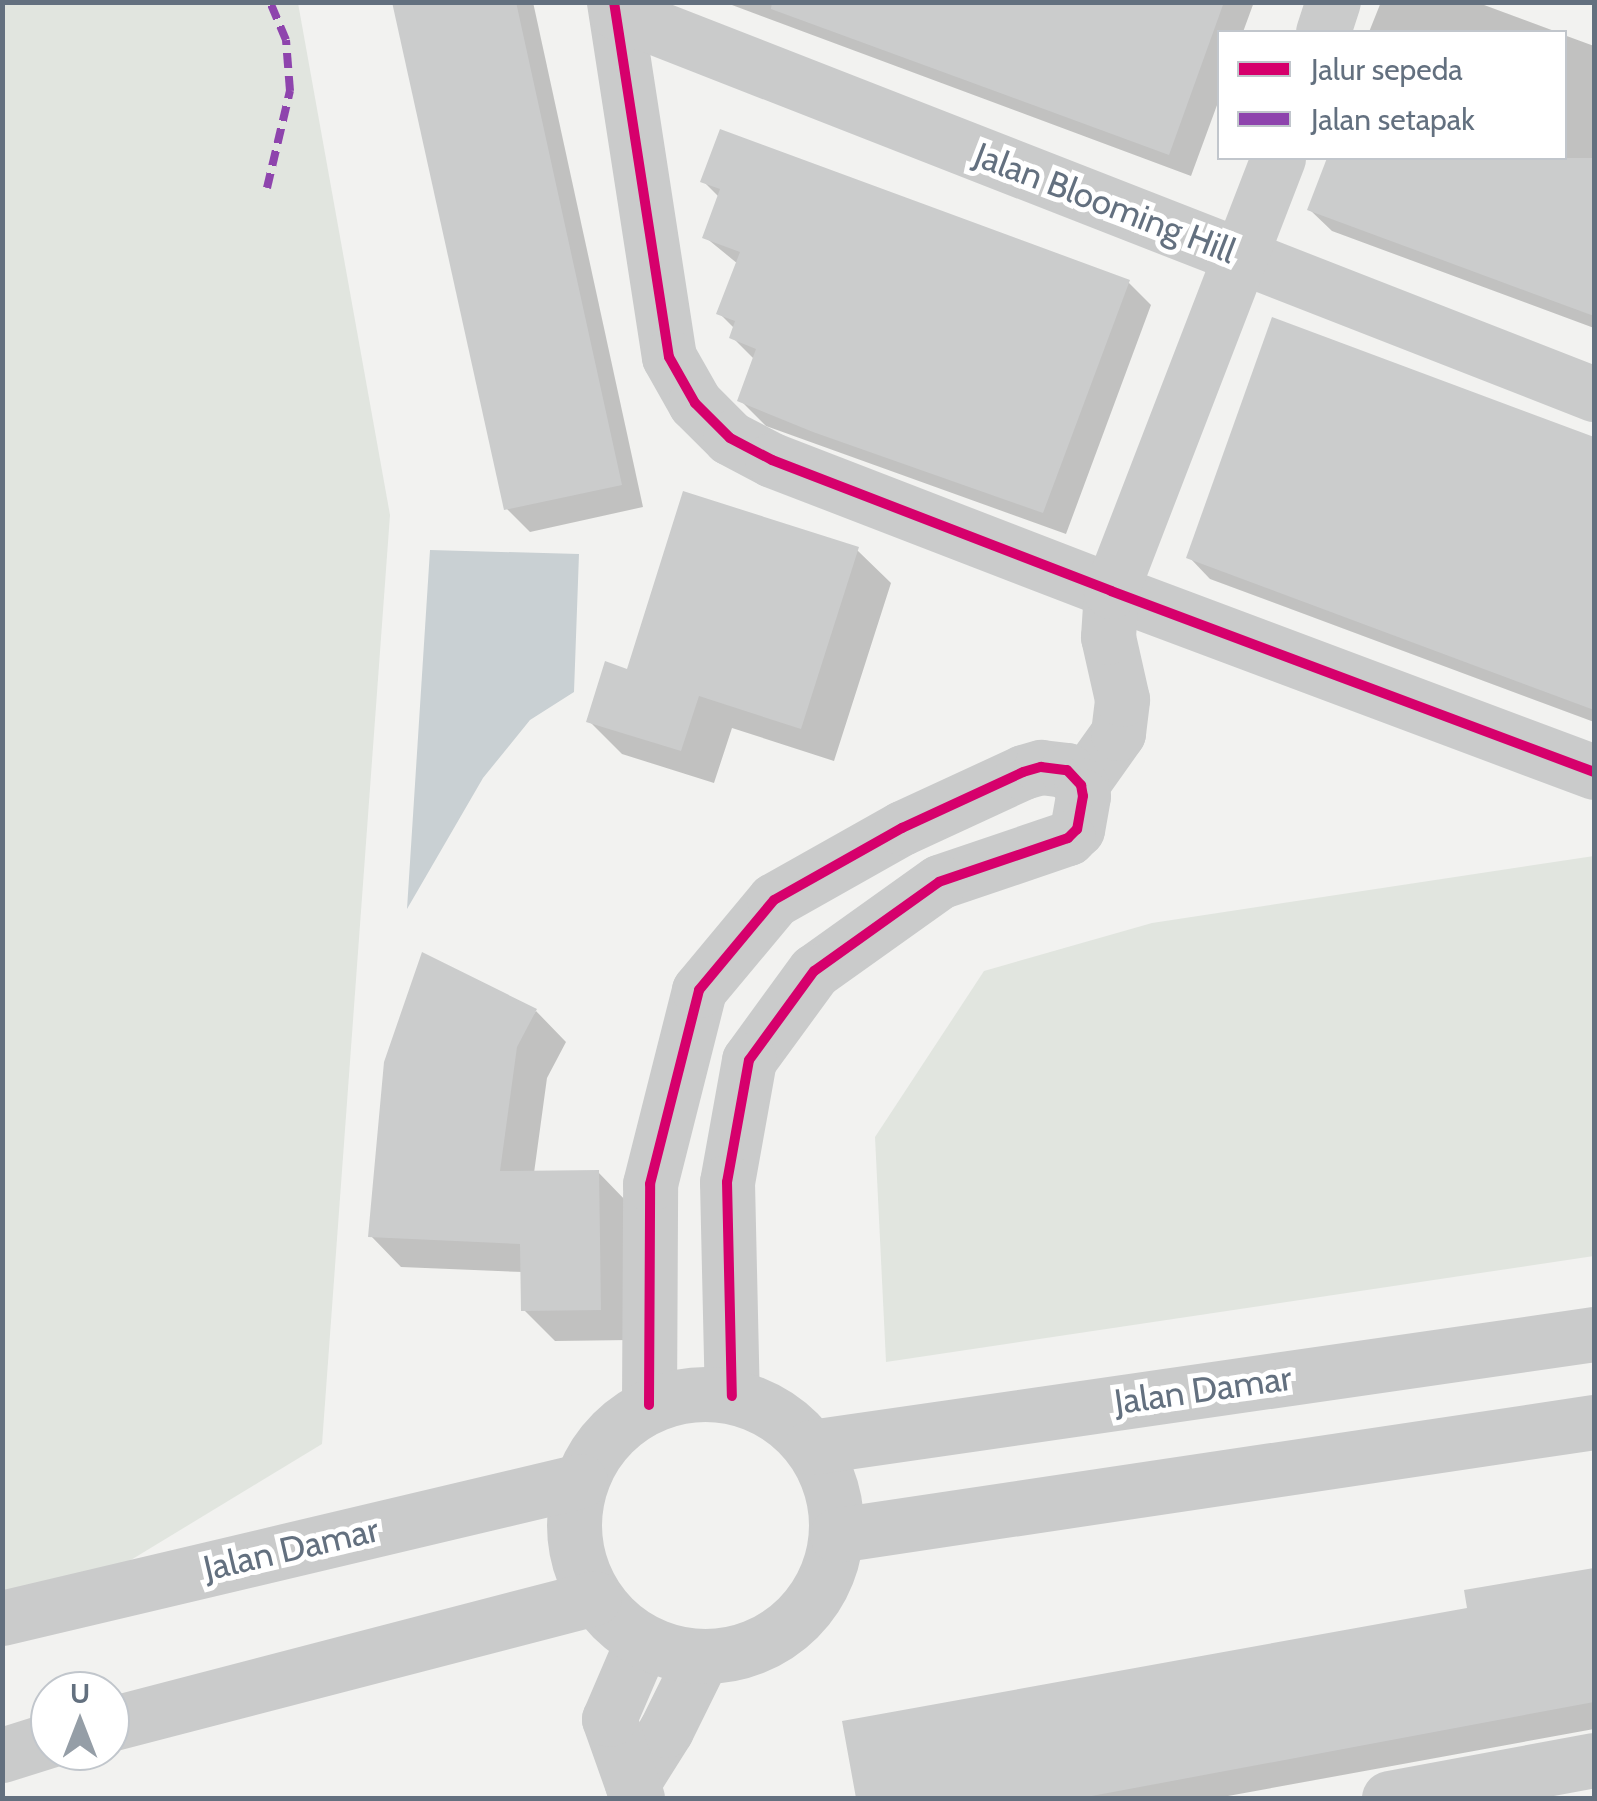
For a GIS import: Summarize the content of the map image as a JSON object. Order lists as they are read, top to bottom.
{
  "streets": {
    "street": ["Jalan Blooming Hill", "Jalan Damar"]
  },
  "legend": ["Jalur sepeda", "Jalan setapak"],
  "north": "top"
}
